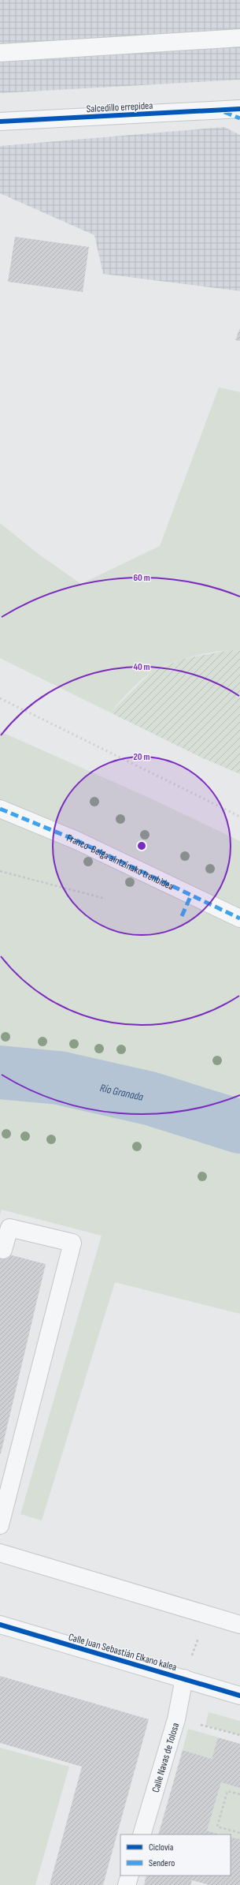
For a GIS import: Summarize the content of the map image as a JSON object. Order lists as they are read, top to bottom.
{
  "streets": {
    "street": [
      "Salcedillo errepidea",
      "Franco-Belga aintzinako trenbidea",
      "Calle Juan Sebastián Elkano kalea",
      "Calle Navas de Tolosa"
    ]
  },
  "crossings": [
    ["Calle Juan Sebastián Elkano kalea", "Calle Navas de Tolosa"]
  ],
  "water": ["Río Granada"],
  "legend": ["Ciclovía", "Sendero"],
  "rings": ["60 m", "40 m", "20 m"]
}
